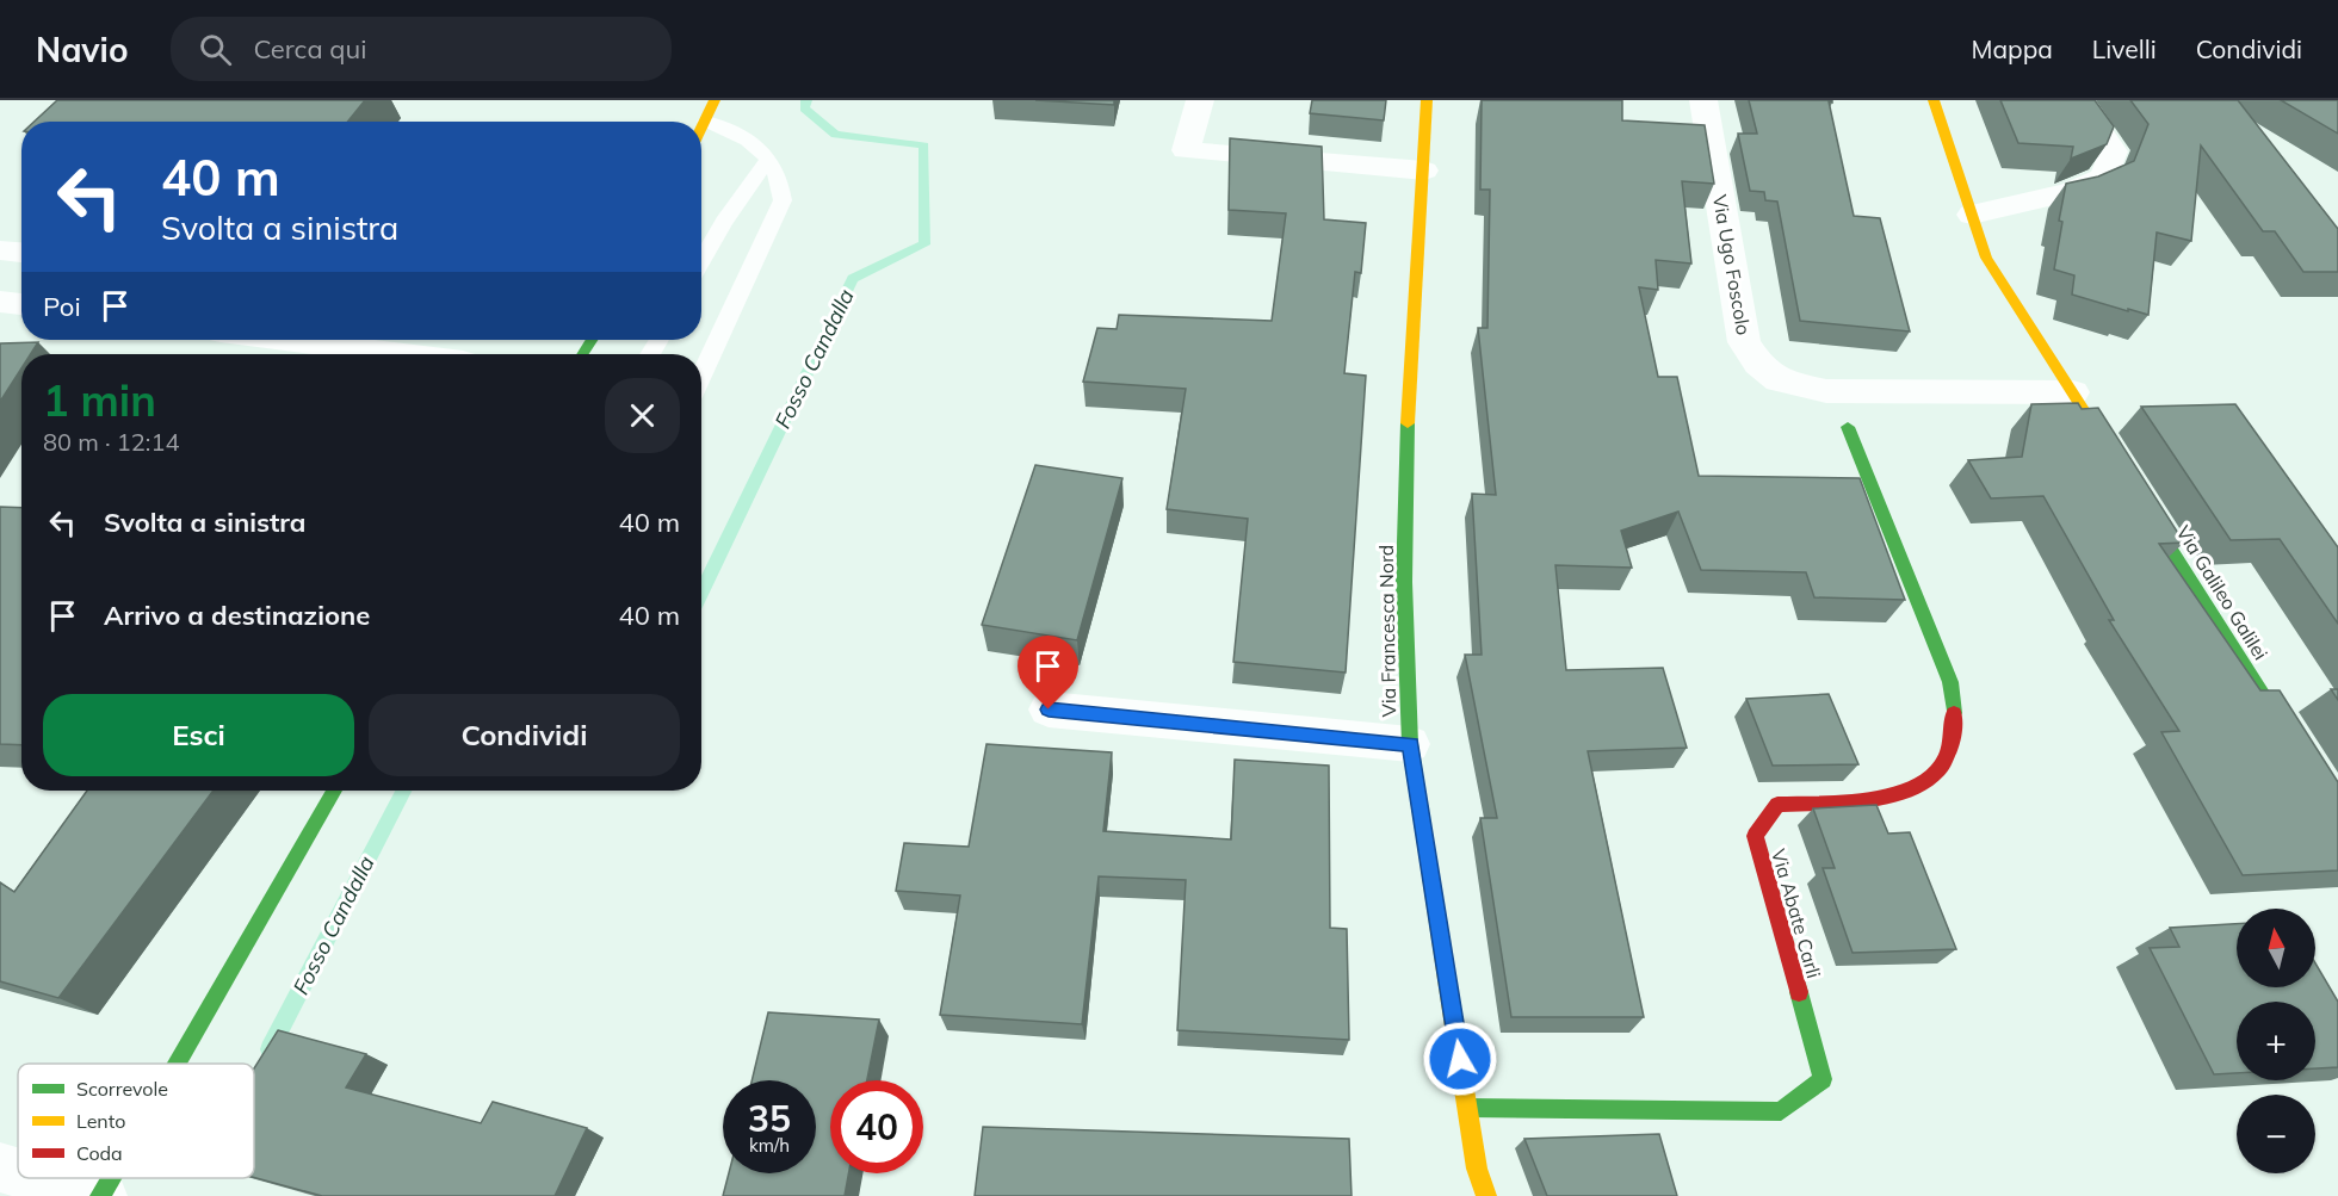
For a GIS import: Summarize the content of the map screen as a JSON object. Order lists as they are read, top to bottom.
{
  "streets": {
    "street": [
      "Via Ugo Foscolo",
      "Via Galileo Galilei",
      "Via Francesca Nord",
      "Via Abate Carli"
    ]
  },
  "crossings": [
    ["Via Francesca Nord", "Via Abate Carli"]
  ],
  "water": ["Fosso Candalla"],
  "legend": ["Scorrevole", "Lento", "Coda"],
  "north": "top",
  "page": {
    "header": "Navio",
    "search": "Cerca qui",
    "nav": ["Mappa", "Livelli", "Condividi"],
    "turn": ["40 m", "Svolta a sinistra"],
    "then": "Poi",
    "heading": ["1 min", "80 m · 12:14"],
    "list": [
      {
        "name": "Svolta a sinistra",
        "value": "40 m"
      },
      {
        "name": "Arrivo a destinazione",
        "value": "40 m"
      }
    ],
    "buttons": ["Esci", "Condividi"],
    "map_buttons": ["+", "−"],
    "speed": "35 km/h",
    "limit": "40"
  }
}
